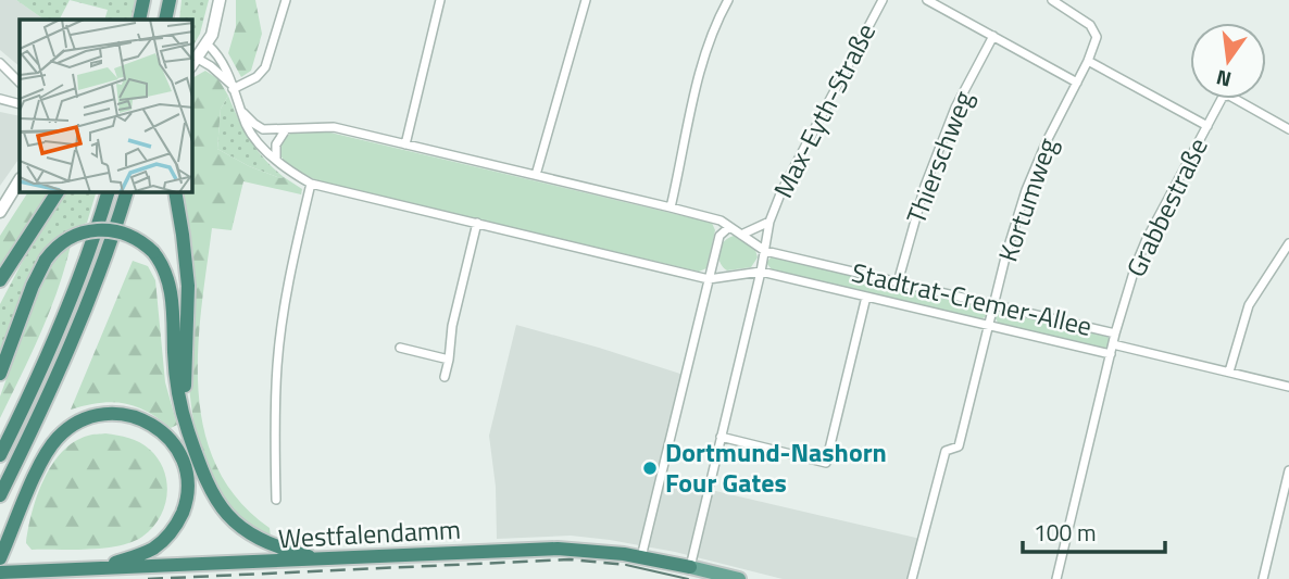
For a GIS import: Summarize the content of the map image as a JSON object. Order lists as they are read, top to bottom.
{
  "streets": {
    "highway": ["Westfalendamm"],
    "street": [
      "Max-Eyth-Straße",
      "Thierschweg",
      "Kortumweg",
      "Grabbestraße",
      "Stadtrat-Cremer-Allee"
    ]
  },
  "crossings": [
    ["Max-Eyth-Straße", "Stadtrat-Cremer-Allee"],
    ["Max-Eyth-Straße", "Westfalendamm"],
    ["Thierschweg", "Stadtrat-Cremer-Allee"],
    ["Kortumweg", "Stadtrat-Cremer-Allee"],
    ["Grabbestraße", "Stadtrat-Cremer-Allee"]
  ],
  "places": ["Dortmund-Nashorn Four Gates"],
  "scale_bar": "100 m",
  "north": "bottom"
}
